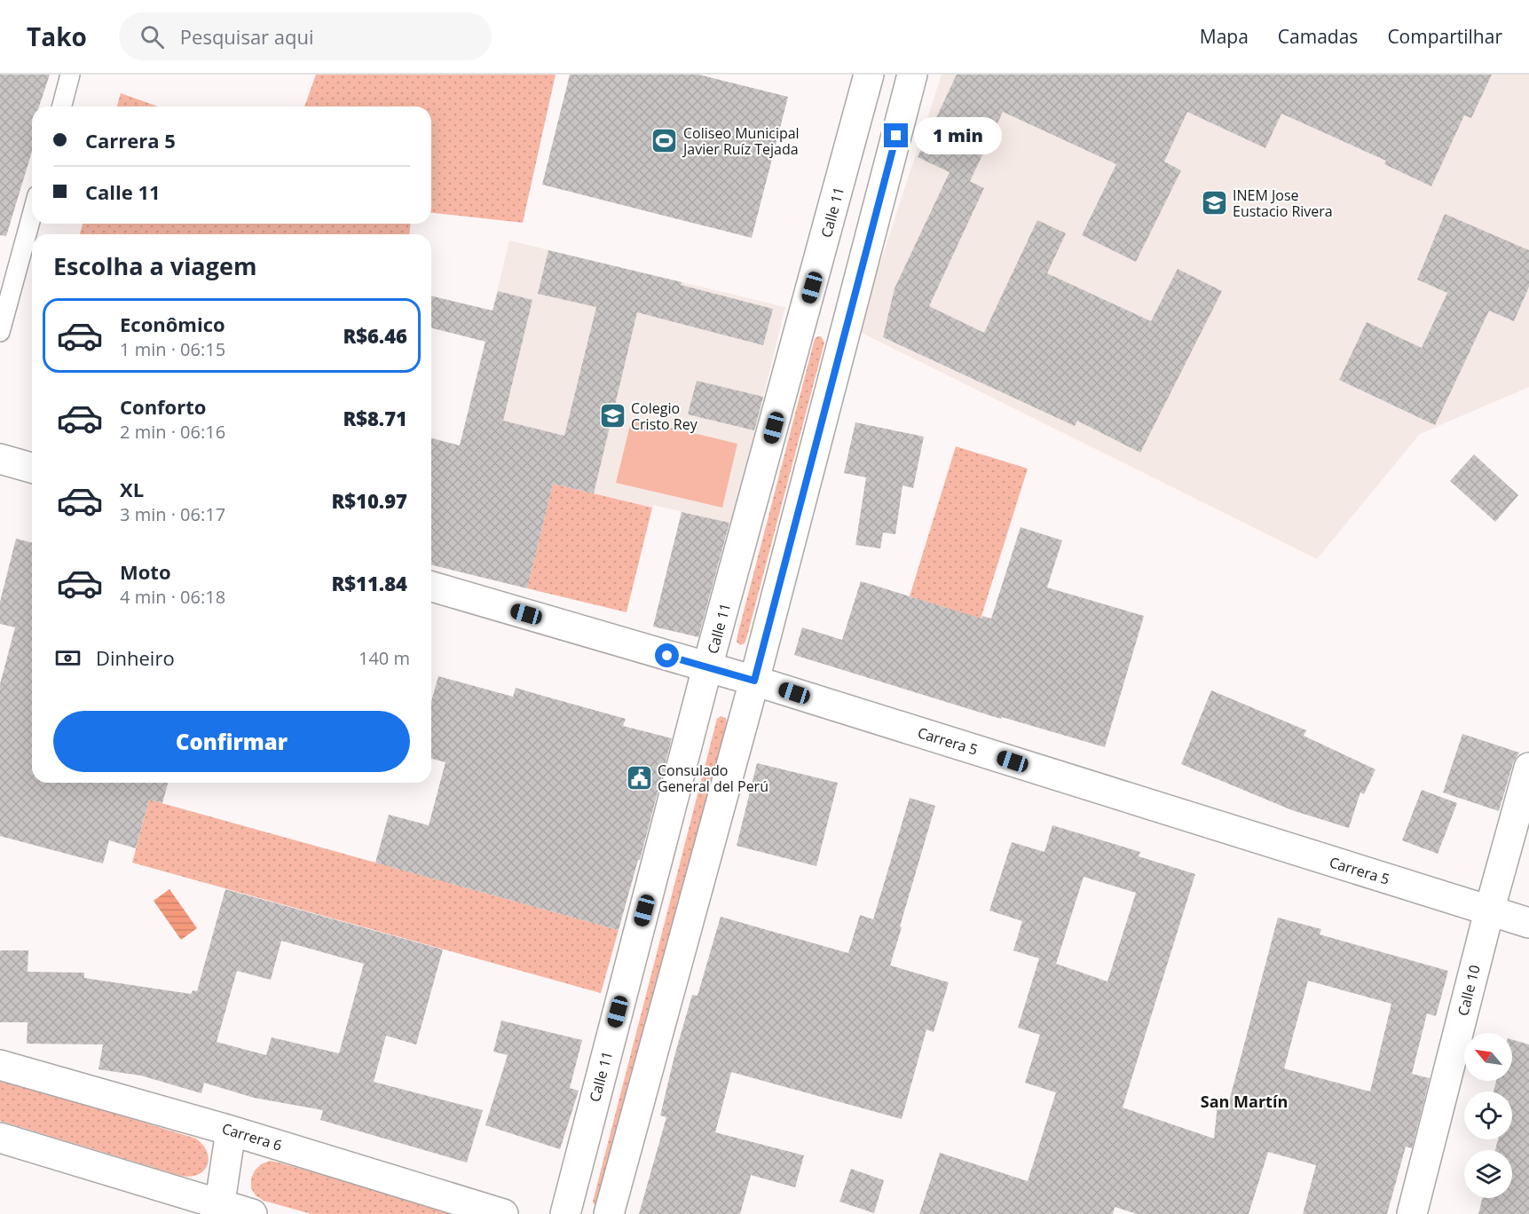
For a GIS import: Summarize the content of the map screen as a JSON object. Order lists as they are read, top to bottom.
{
  "streets": {
    "street": [
      "Calle 11",
      "Carrera 5",
      "Calle 10",
      "Carrera 6"
    ]
  },
  "crossings": [
    ["Calle 11", "Carrera 5"],
    ["Carrera 5", "Calle 10"]
  ],
  "districts": ["San Martín"],
  "places": {
    "sports": ["Coliseo Municipal Javier Ruíz Tejada"],
    "school or university": ["INEM Jose Eustacio Rivera", "Colegio Cristo Rey"],
    "public building": ["Consulado General del Perú"]
  },
  "north": "top left",
  "page": {
    "header": "Tako",
    "search": "Pesquisar aqui",
    "nav": ["Mapa", "Camadas", "Compartilhar"],
    "banner": ["Carrera 5", "Calle 11"],
    "bubble": "1 min",
    "heading": "Escolha a viagem",
    "list": [
      {
        "name": "Econômico",
        "note": "1 min · 06:15",
        "value": "R$6.46"
      },
      {
        "name": "Conforto",
        "note": "2 min · 06:16",
        "value": "R$8.71"
      },
      {
        "name": "XL",
        "note": "3 min · 06:17",
        "value": "R$10.97"
      },
      {
        "name": "Moto",
        "note": "4 min · 06:18",
        "value": "R$11.84"
      }
    ],
    "pay": ["Dinheiro", "140 m"],
    "buttons": "Confirmar"
  }
}
